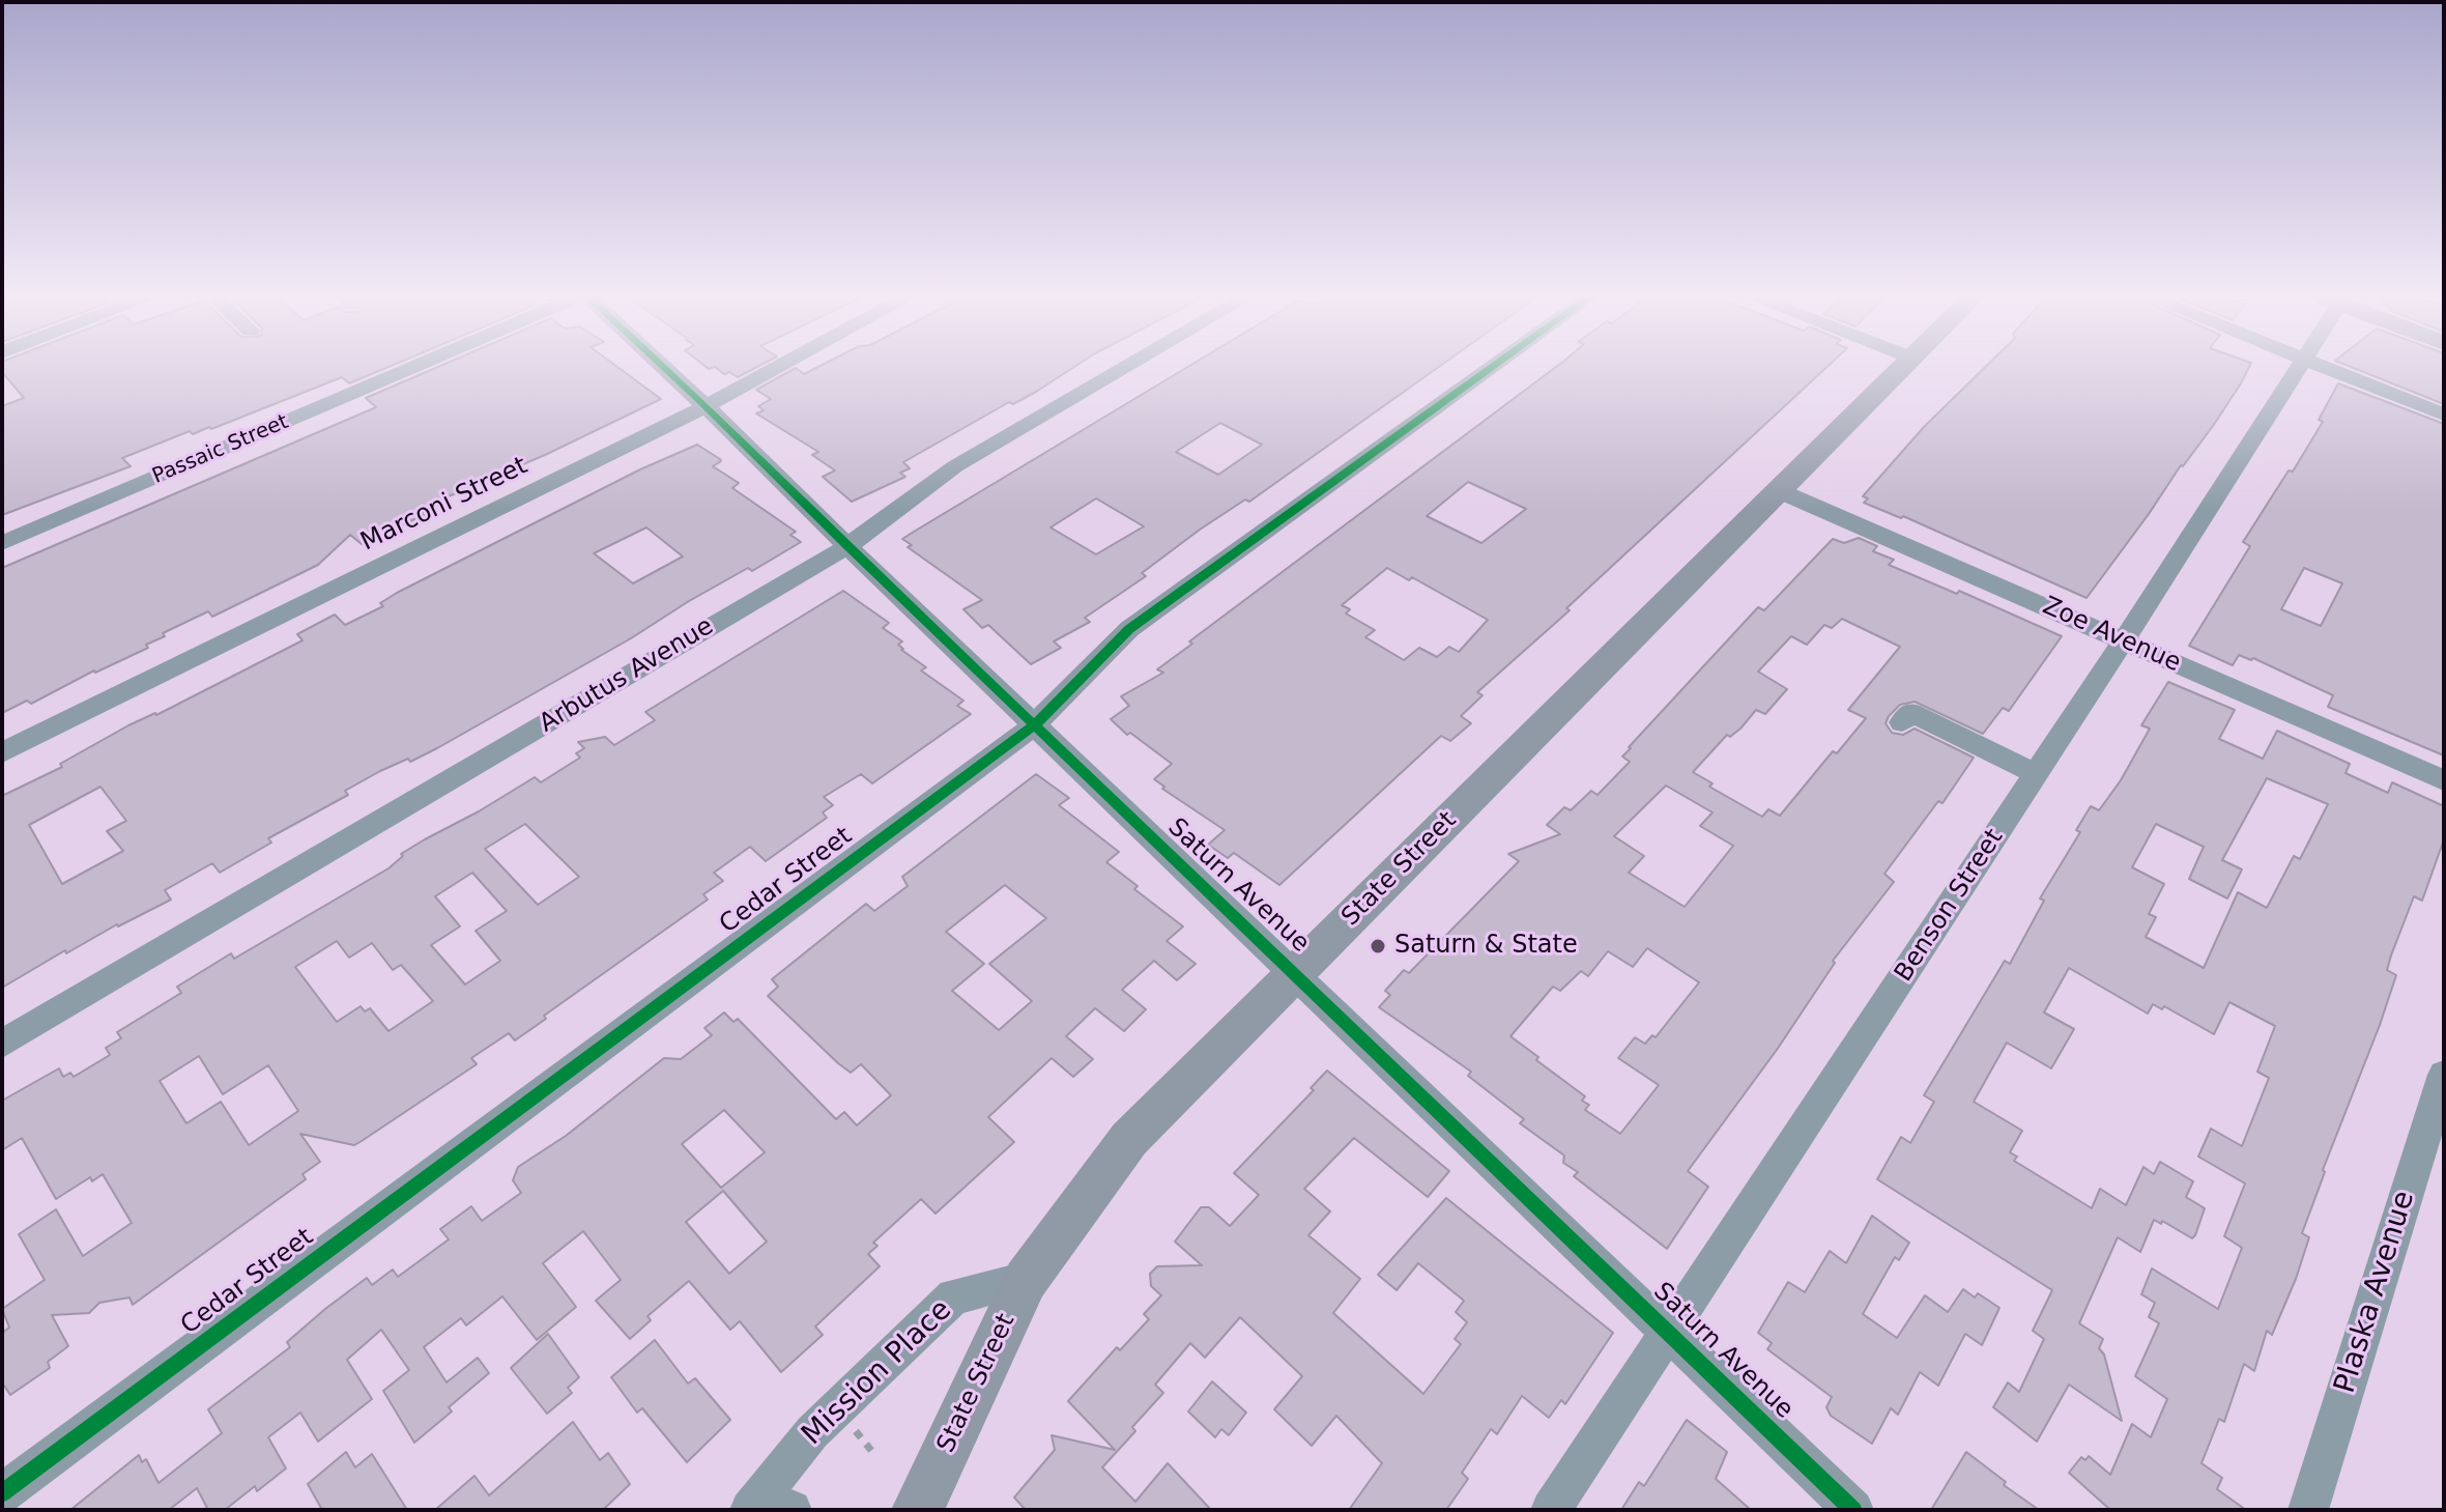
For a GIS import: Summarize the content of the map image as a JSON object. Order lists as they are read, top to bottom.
{
  "streets": {
    "main road": ["State Street"],
    "street": [
      "Passaic Street",
      "Marconi Street",
      "Zoe Avenue",
      "Arbutus Avenue",
      "Cedar Street",
      "Saturn Avenue",
      "Benson Street",
      "Plaska Avenue",
      "Mission Place"
    ]
  },
  "crossings": [
    ["Marconi Street", "Saturn Avenue"],
    ["Zoe Avenue", "State Street"],
    ["Zoe Avenue", "Benson Street"],
    ["Arbutus Avenue", "Saturn Avenue"],
    ["State Street", "Saturn Avenue"],
    ["State Street", "Mission Place"],
    ["Cedar Street", "Saturn Avenue"],
    ["Saturn Avenue", "Benson Street"]
  ],
  "places": ["Saturn & State"]
}
